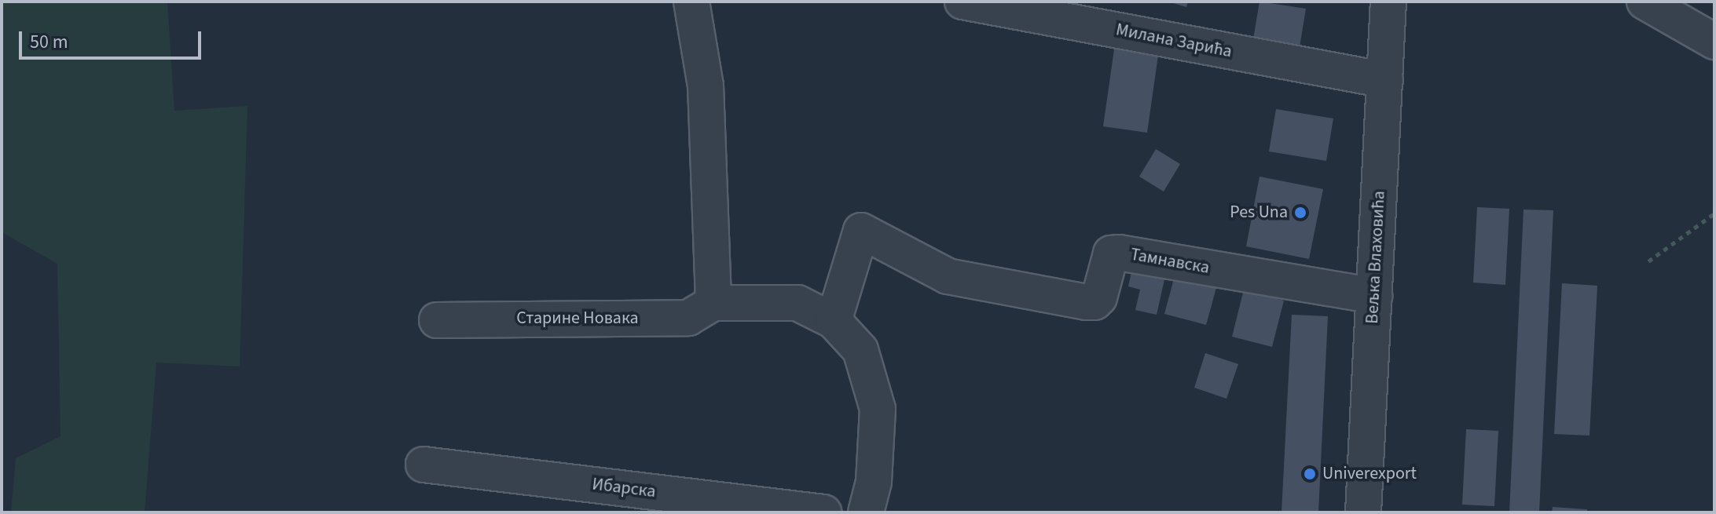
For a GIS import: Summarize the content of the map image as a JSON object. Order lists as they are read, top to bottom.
{
  "streets": {
    "street": [
      "Милана Зарића",
      "Вељка Влаховића",
      "Тамнавска",
      "Старине Новака",
      "Ибарска"
    ]
  },
  "crossings": [
    ["Милана Зарића", "Вељка Влаховића"],
    ["Вељка Влаховића", "Тамнавска"]
  ],
  "places": ["Pes Una", "Univerexport"],
  "scale_bar": "50 m"
}
